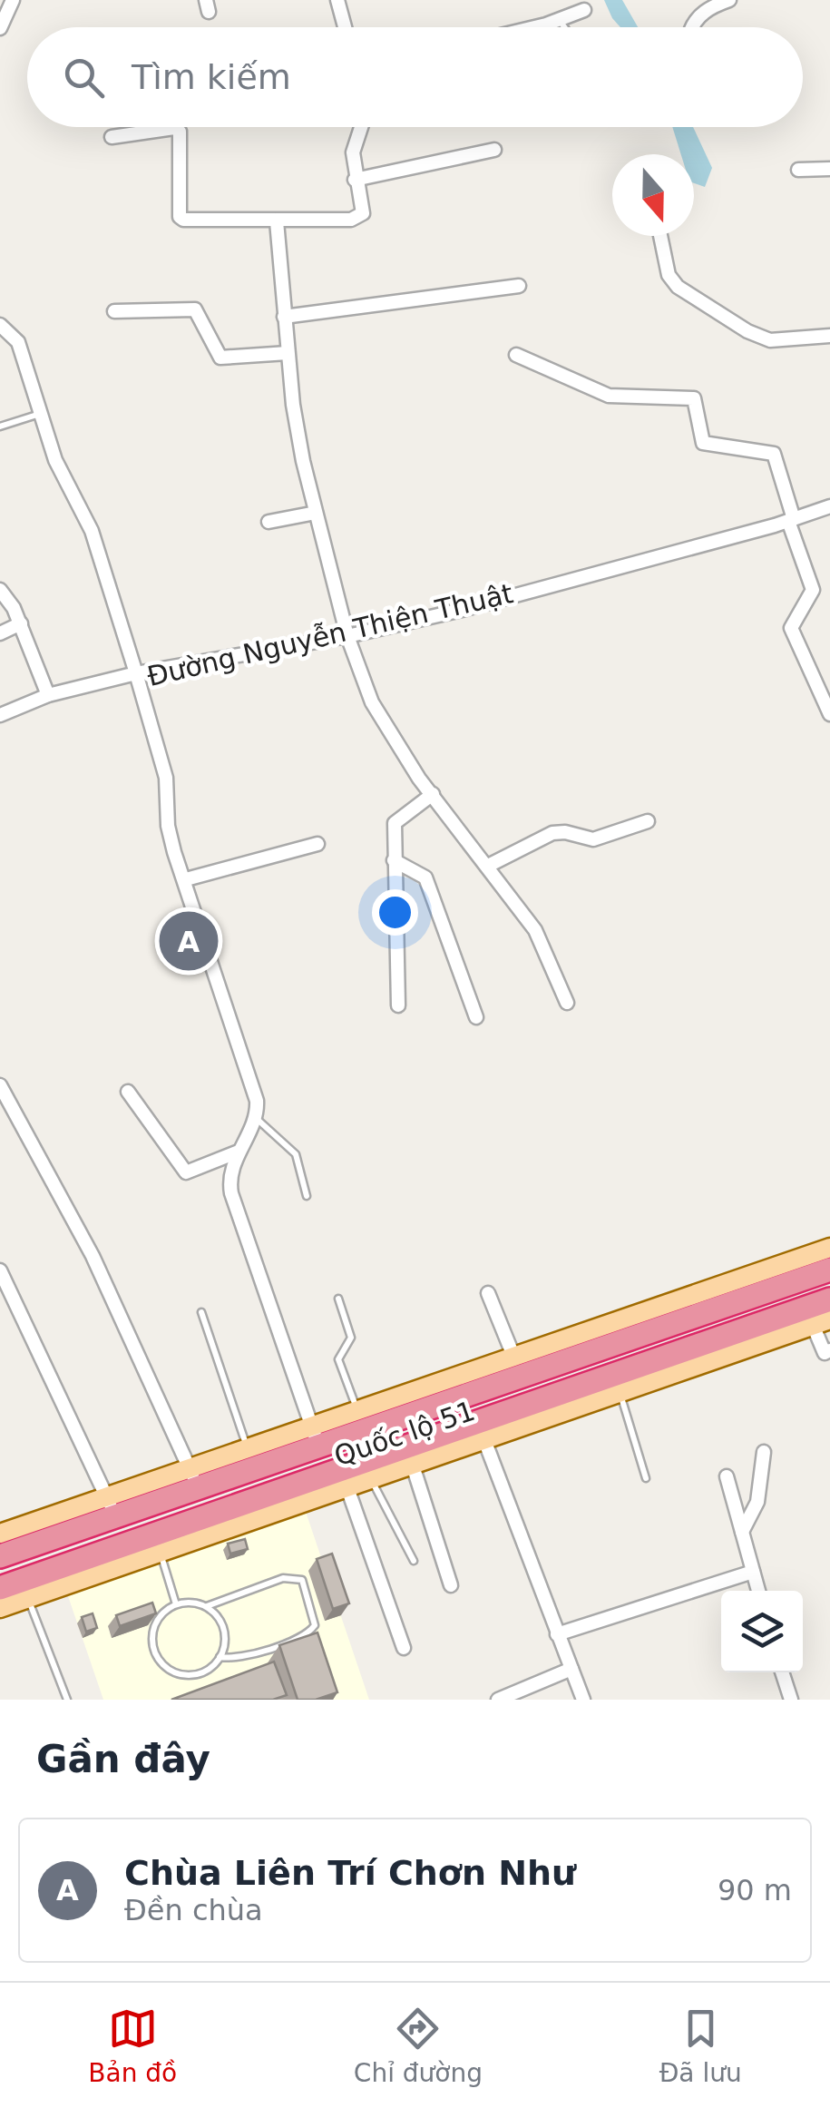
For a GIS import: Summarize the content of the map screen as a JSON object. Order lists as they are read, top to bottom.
{
  "streets": {
    "highway": ["Quốc lộ 51"],
    "street": ["Đường Nguyễn Thiện Thuật"]
  },
  "north": "bottom",
  "page": {
    "search": "Tìm kiếm",
    "pins": "A",
    "heading": "Gần đây",
    "list": [
      {
        "mark": "A",
        "name": "Chùa Liên Trí Chơn Như",
        "note": "Đền chùa",
        "value": "90 m"
      }
    ],
    "nav": ["Bản đồ", "Chỉ đường", "Đã lưu"]
  }
}
